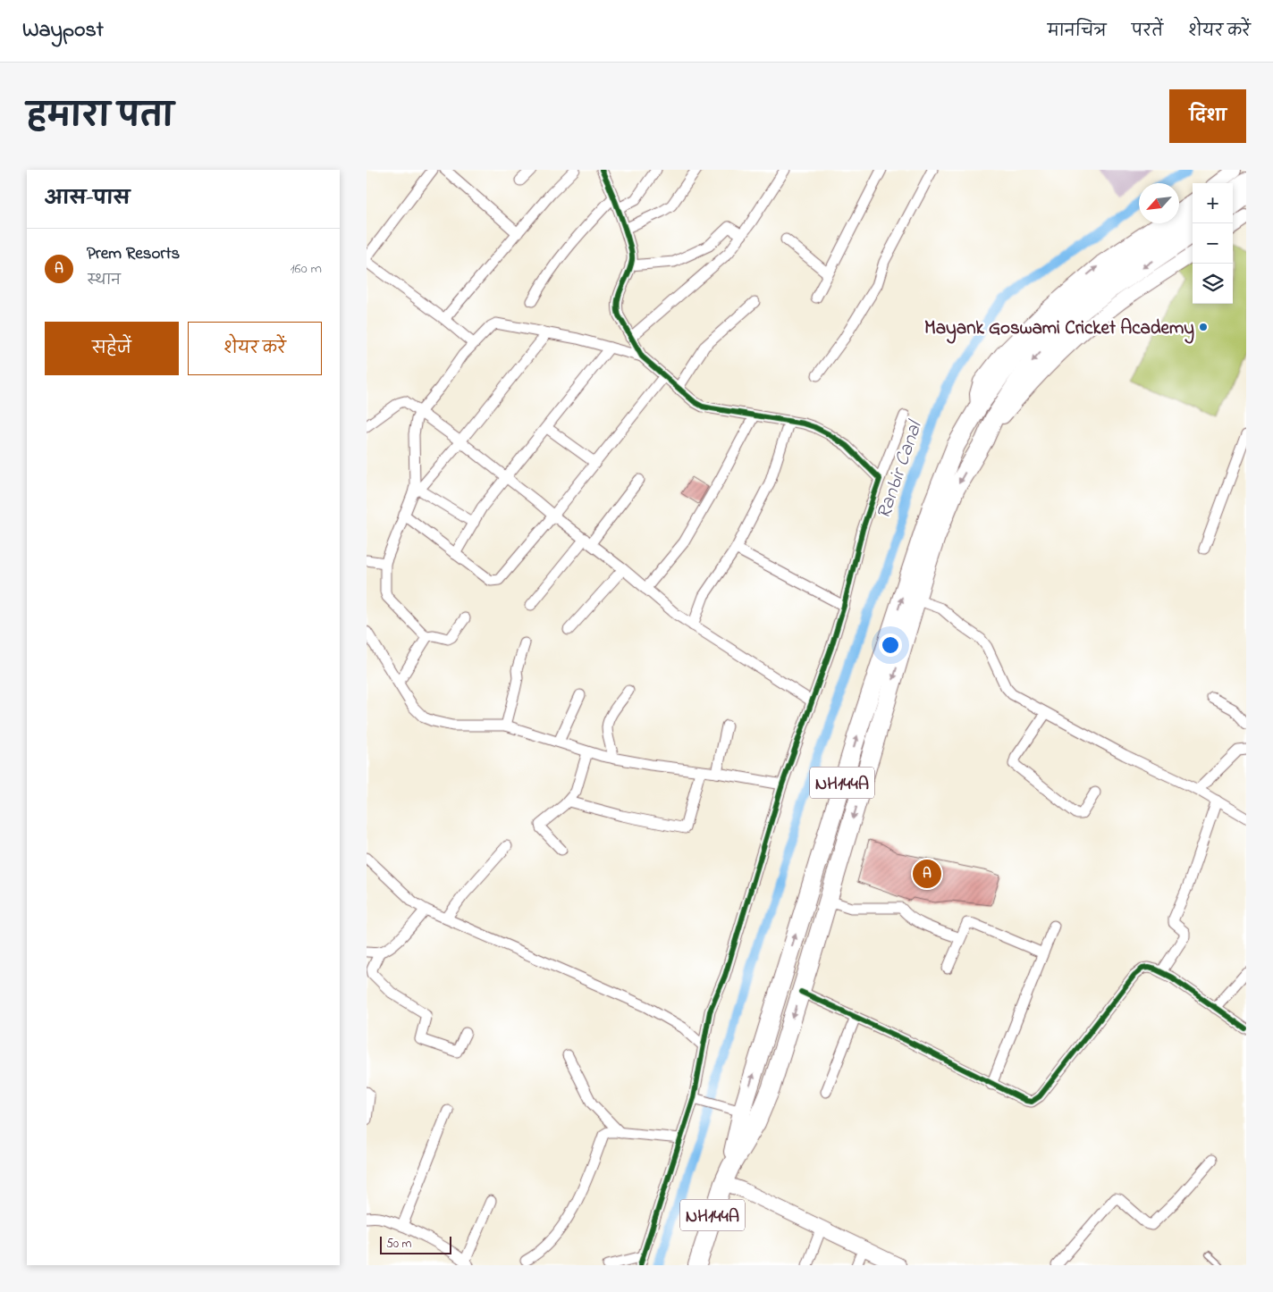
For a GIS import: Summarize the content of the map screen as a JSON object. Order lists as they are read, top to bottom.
{
  "streets": {
    "highway": ["NH144A"]
  },
  "water": ["Ranbir Canal"],
  "places": ["Mayank Goswami Cricket Academy"],
  "scale_bar": "50 m",
  "north": "bottom left",
  "page": {
    "header": "Waypost",
    "nav": ["मानचित्र", "परतें", "शेयर करें"],
    "title": "हमारा पता",
    "buttons": [
      "दिशा",
      ["सहेजें", "शेयर करें"]
    ],
    "heading": "आस-पास",
    "map_buttons": ["+", "−"],
    "list": [
      {
        "mark": "A",
        "name": "Prem Resorts",
        "note": "स्थान",
        "value": "160 m"
      }
    ],
    "pins": "A",
    "scale": "50 m"
  }
}
